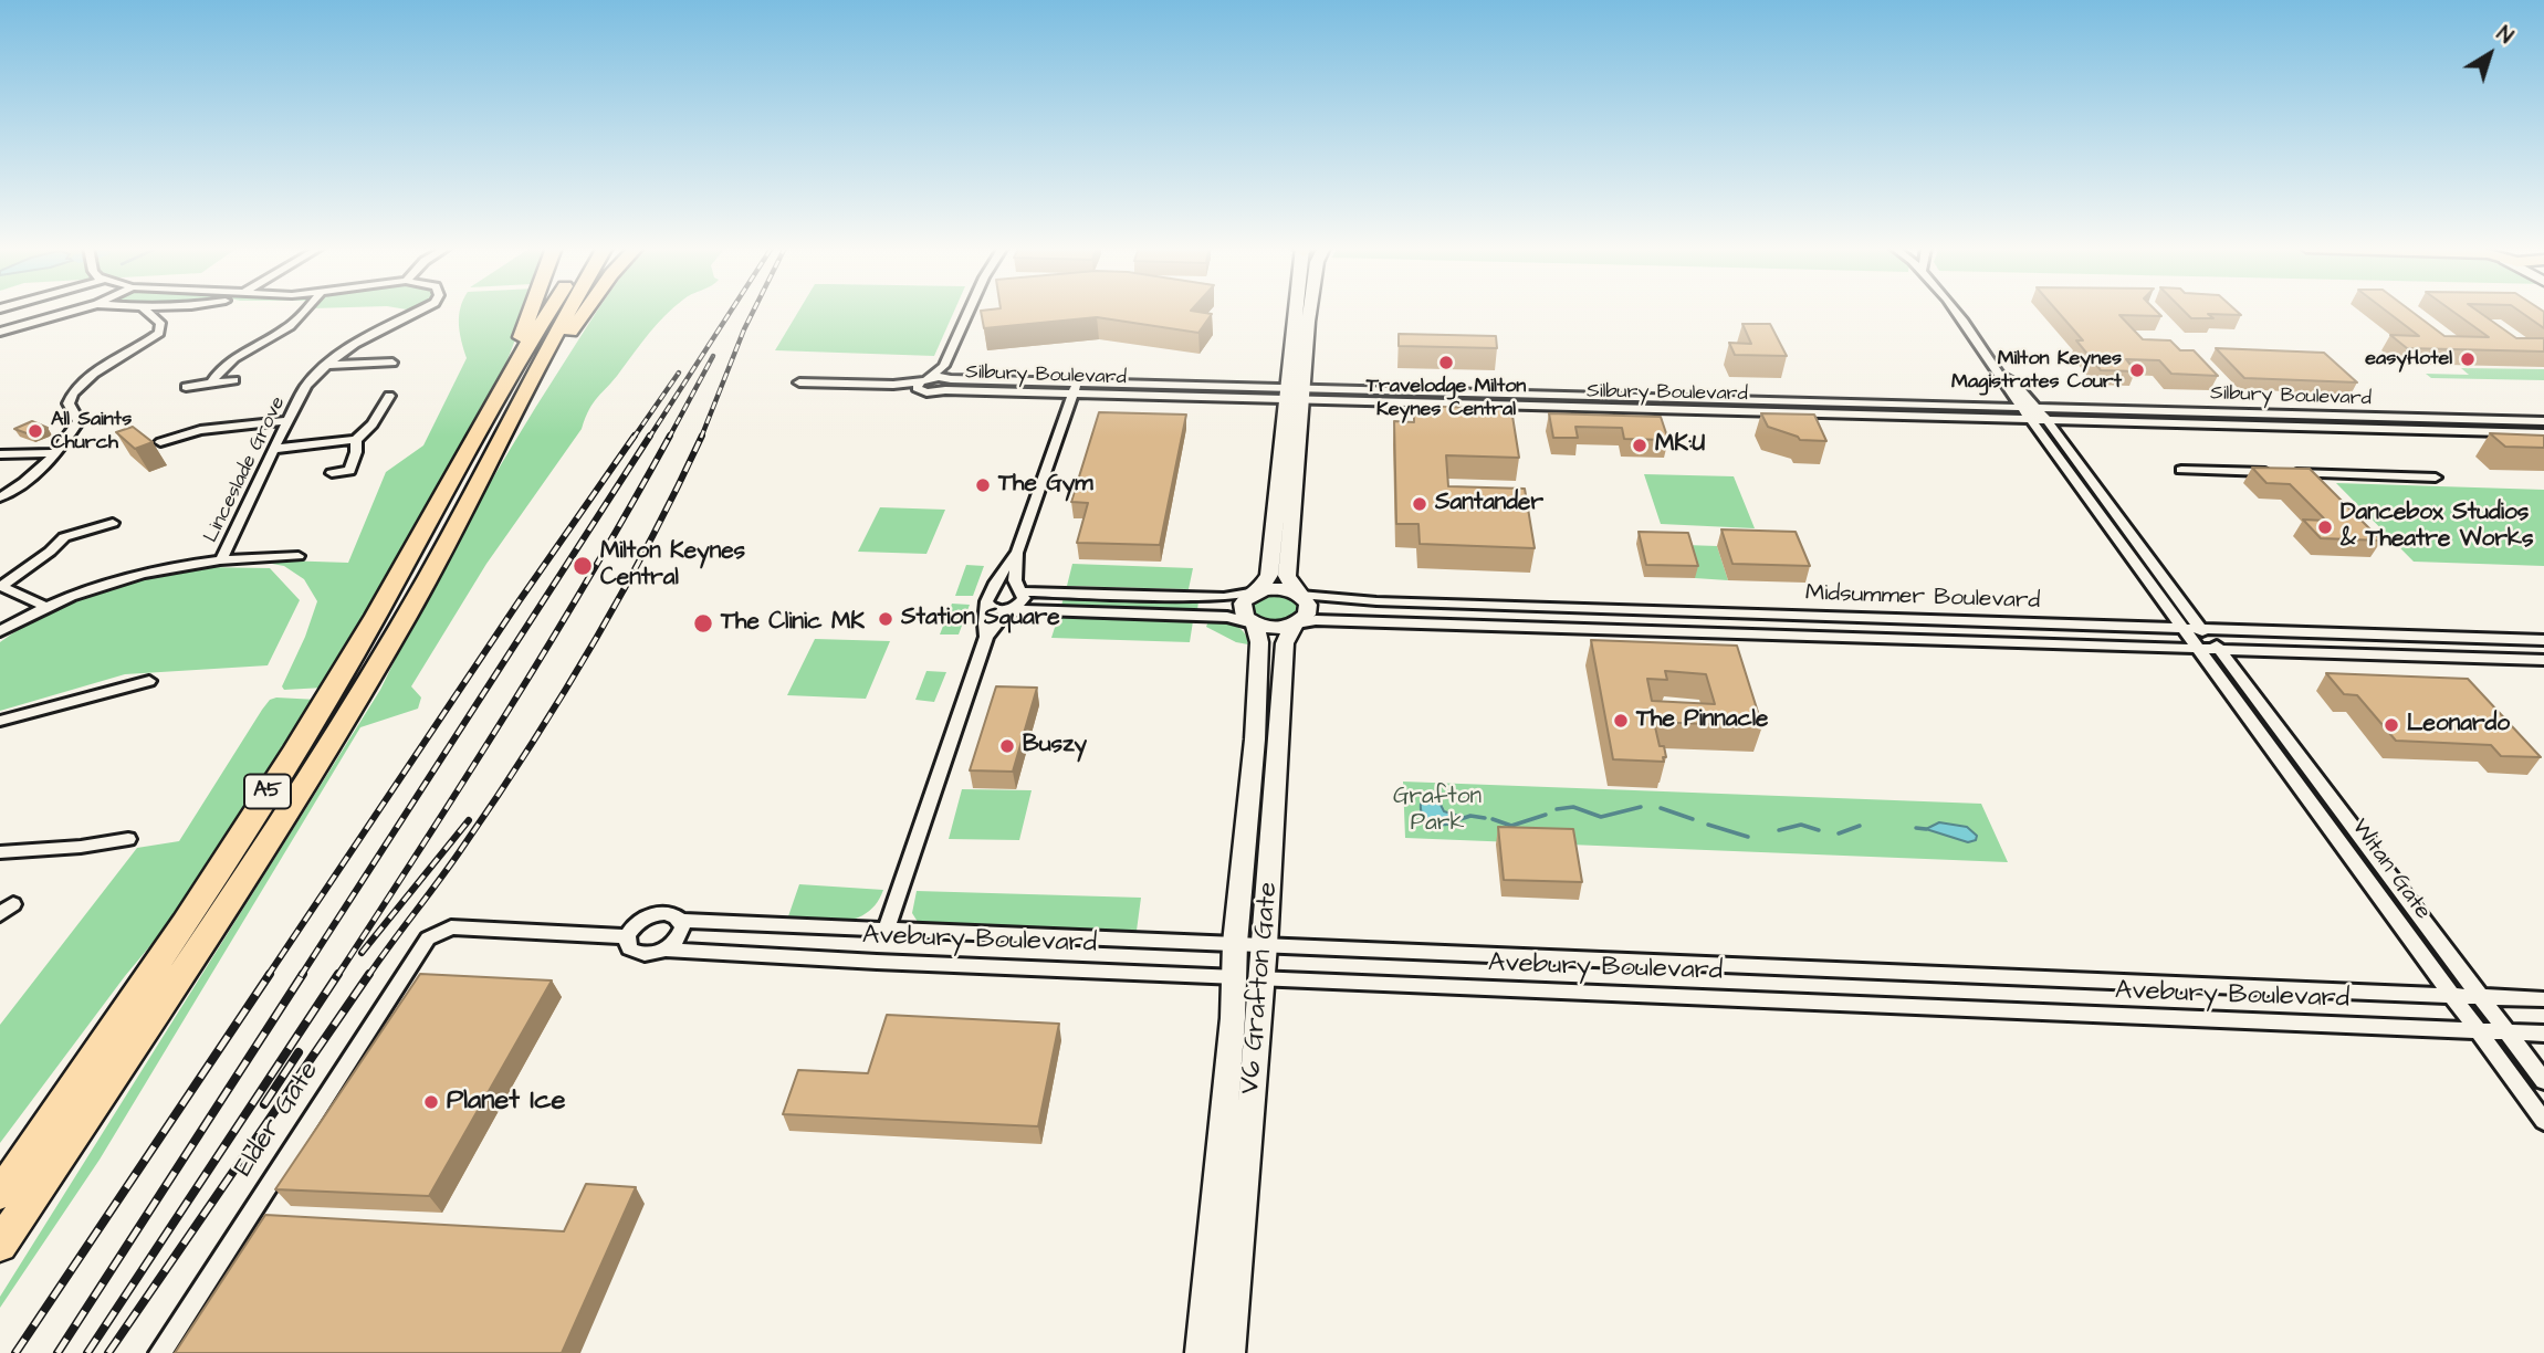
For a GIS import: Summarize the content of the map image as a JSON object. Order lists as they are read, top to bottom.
{
  "streets": {
    "highway": ["A5"],
    "street": [
      "Silbury Boulevard",
      "Linceslade Grove",
      "Midsummer Boulevard",
      "Witan Gate",
      "Avebury Boulevard",
      "V6 Grafton Gate",
      "Elder Gate"
    ]
  },
  "crossings": [
    ["Midsummer Boulevard", "Witan Gate"],
    ["Midsummer Boulevard", "V6 Grafton Gate"],
    ["Witan Gate", "Avebury Boulevard"],
    ["Avebury Boulevard", "V6 Grafton Gate"]
  ],
  "parks": ["Grafton Park"],
  "places": [
    "easyHotel",
    "Travelodge Milton Keynes Central",
    "Milton Keynes Magistrates Court",
    "All Saints Church",
    "MK:U",
    "The Gym",
    "Santander",
    "Dancebox Studios & Theatre Works",
    "Milton Keynes Central",
    "Station Square",
    "The Clinic MK",
    "The Pinnacle",
    "Leonardo",
    "Buszy",
    "Planet Ice"
  ],
  "north": "top right"
}
